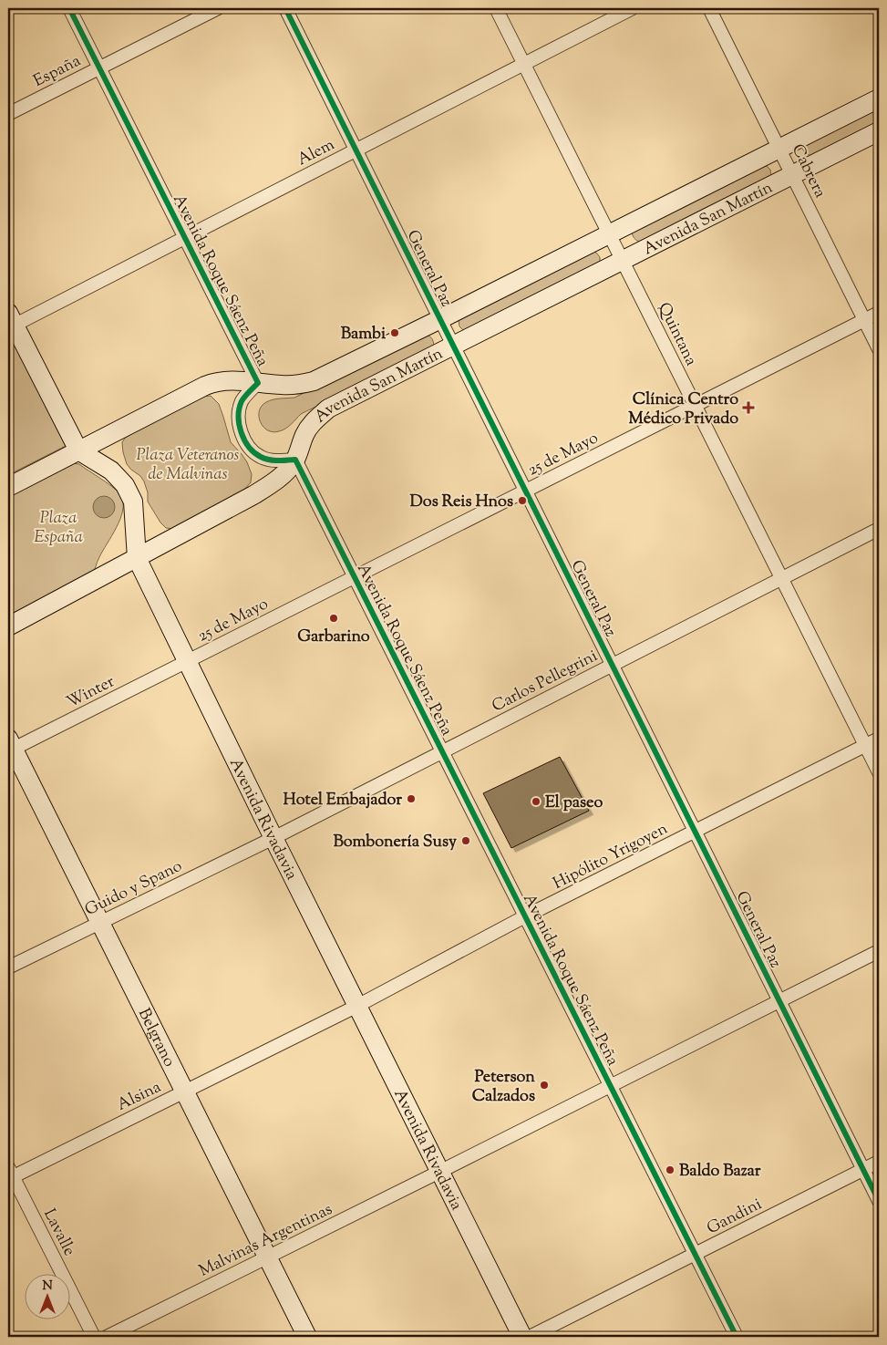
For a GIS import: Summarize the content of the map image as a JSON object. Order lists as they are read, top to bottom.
{
  "streets": {
    "main road": ["Avenida San Martín", "Avenida Rivadavia", "Belgrano"],
    "street": [
      "España",
      "Alem",
      "Cabrera",
      "General Paz",
      "Avenida Roque Sáenz Peña",
      "Quintana",
      "25 de Mayo",
      "Carlos Pellegrini",
      "Winter",
      "Hipólito Yrigoyen",
      "Guido y Spano",
      "Alsina",
      "Gandini",
      "Lavalle",
      "Malvinas Argentinas"
    ]
  },
  "crossings": [
    ["España", "Avenida Roque Sáenz Peña"],
    ["Alem", "General Paz"],
    ["Alem", "Avenida Roque Sáenz Peña"],
    ["Alem", "Quintana"],
    ["Cabrera", "Avenida San Martín"],
    ["Cabrera", "25 de Mayo"],
    ["Avenida San Martín", "General Paz"],
    ["Avenida San Martín", "Avenida Roque Sáenz Peña"],
    ["Avenida San Martín", "Quintana"],
    ["Avenida San Martín", "Avenida Rivadavia"],
    ["General Paz", "25 de Mayo"],
    ["General Paz", "Carlos Pellegrini"],
    ["General Paz", "Hipólito Yrigoyen"],
    ["General Paz", "Gandini"],
    ["General Paz", "Malvinas Argentinas"],
    ["Avenida Roque Sáenz Peña", "25 de Mayo"],
    ["Avenida Roque Sáenz Peña", "Carlos Pellegrini"],
    ["Avenida Roque Sáenz Peña", "Hipólito Yrigoyen"],
    ["Avenida Roque Sáenz Peña", "Gandini"],
    ["Avenida Roque Sáenz Peña", "Malvinas Argentinas"],
    ["Quintana", "25 de Mayo"],
    ["Quintana", "Carlos Pellegrini"],
    ["Quintana", "Hipólito Yrigoyen"],
    ["25 de Mayo", "Winter"],
    ["25 de Mayo", "Avenida Rivadavia"],
    ["Carlos Pellegrini", "Avenida Rivadavia"],
    ["Carlos Pellegrini", "Guido y Spano"],
    ["Winter", "Avenida Rivadavia"],
    ["Winter", "Belgrano"],
    ["Avenida Rivadavia", "Hipólito Yrigoyen"],
    ["Avenida Rivadavia", "Guido y Spano"],
    ["Avenida Rivadavia", "Alsina"],
    ["Avenida Rivadavia", "Malvinas Argentinas"],
    ["Hipólito Yrigoyen", "Alsina"],
    ["Guido y Spano", "Belgrano"],
    ["Belgrano", "Alsina"],
    ["Belgrano", "Malvinas Argentinas"],
    ["Alsina", "Lavalle"]
  ],
  "parks": ["Plaza Veteranos de Malvinas", "Plaza España"],
  "places": {
    "other": [
      "Bambi",
      "Dos Reis Hnos",
      "Garbarino",
      "Hotel Embajador",
      "El paseo",
      "Bombonería Susy",
      "Peterson Calzados",
      "Baldo Bazar"
    ],
    "health": ["Clínica Centro Médico Privado"]
  },
  "north": "top"
}
